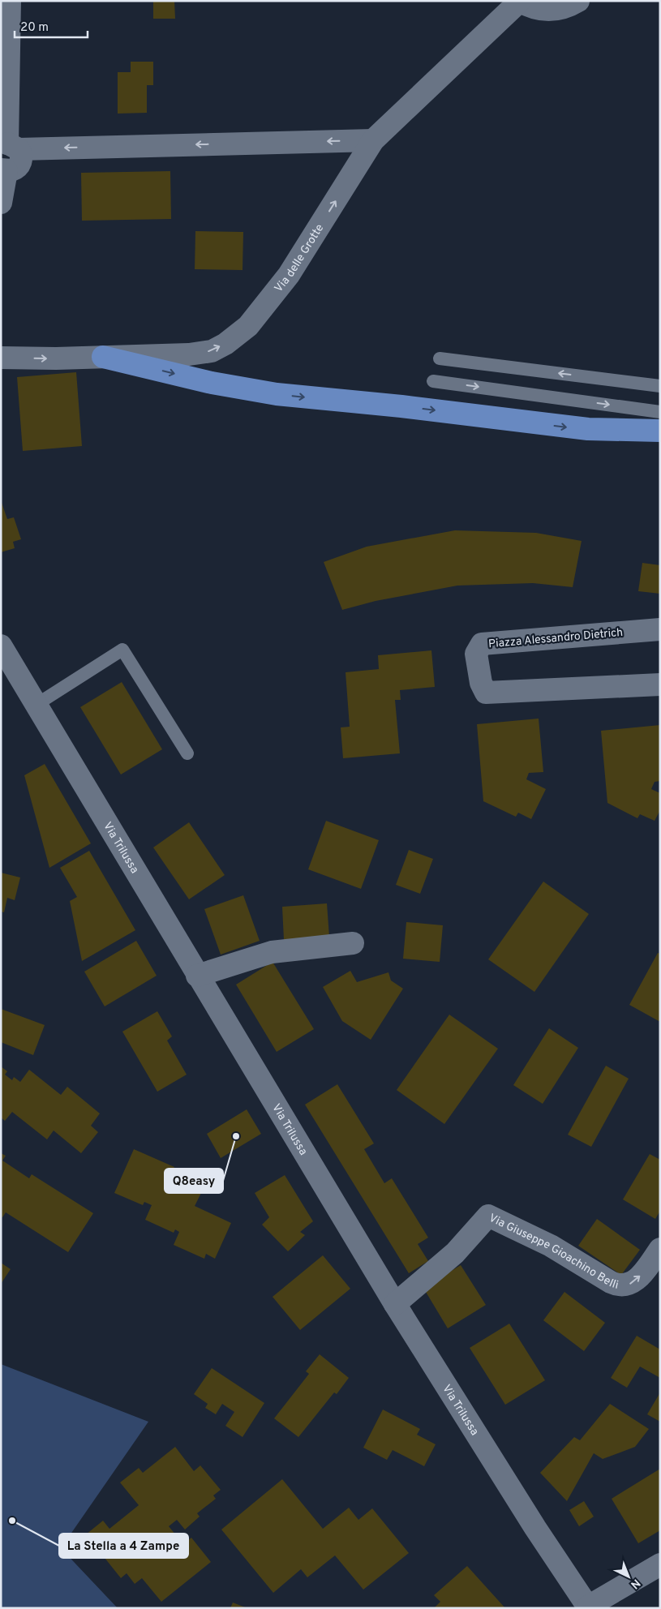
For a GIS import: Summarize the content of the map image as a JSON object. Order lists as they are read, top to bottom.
{
  "streets": {
    "street": [
      "Via delle Grotte",
      "Piazza Alessandro Dietrich",
      "Via Trilussa",
      "Via Giuseppe Gioachino Belli"
    ]
  },
  "crossings": [
    ["Via Trilussa", "Via Giuseppe Gioachino Belli"]
  ],
  "one_way": ["Via delle Grotte", "Via Giuseppe Gioachino Belli"],
  "places": ["Q8easy", "La Stella a 4 Zampe"],
  "scale_bar": "20 m",
  "north": "bottom right"
}
